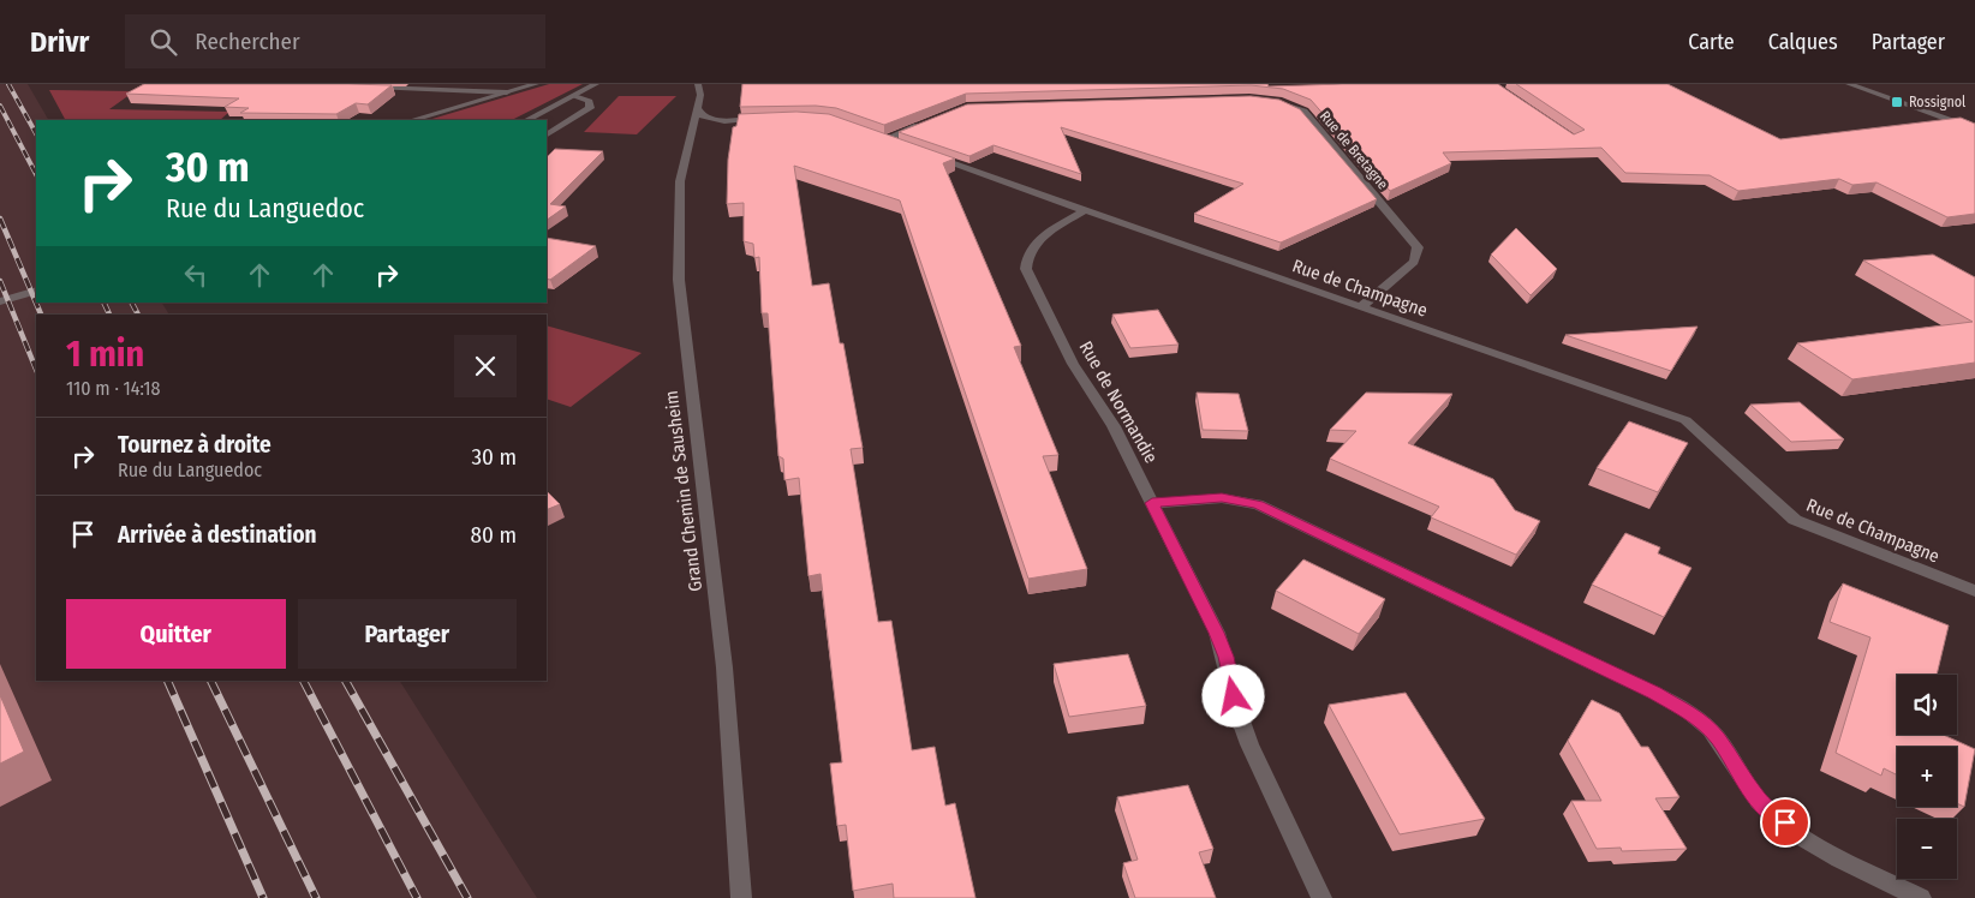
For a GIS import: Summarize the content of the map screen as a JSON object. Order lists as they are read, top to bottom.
{
  "streets": {
    "street": [
      "Rue de Bretagne",
      "Rue de Champagne",
      "Rue de Normandie",
      "Grand Chemin de Sausheim"
    ]
  },
  "crossings": [
    ["Rue de Bretagne", "Rue de Champagne"],
    ["Rue de Champagne", "Rue de Normandie"]
  ],
  "places": {
    "transit": ["Rossignol"]
  },
  "page": {
    "header": "Drivr",
    "search": "Rechercher",
    "nav": ["Carte", "Calques", "Partager"],
    "turn": ["30 m", "Rue du Languedoc"],
    "heading": ["1 min", "110 m · 14:18"],
    "list": [
      {
        "name": "Tournez à droite",
        "note": "Rue du Languedoc",
        "value": "30 m"
      },
      {
        "name": "Arrivée à destination",
        "value": "80 m"
      }
    ],
    "buttons": ["Quitter", "Partager"],
    "map_buttons": ["+", "−"]
  }
}
